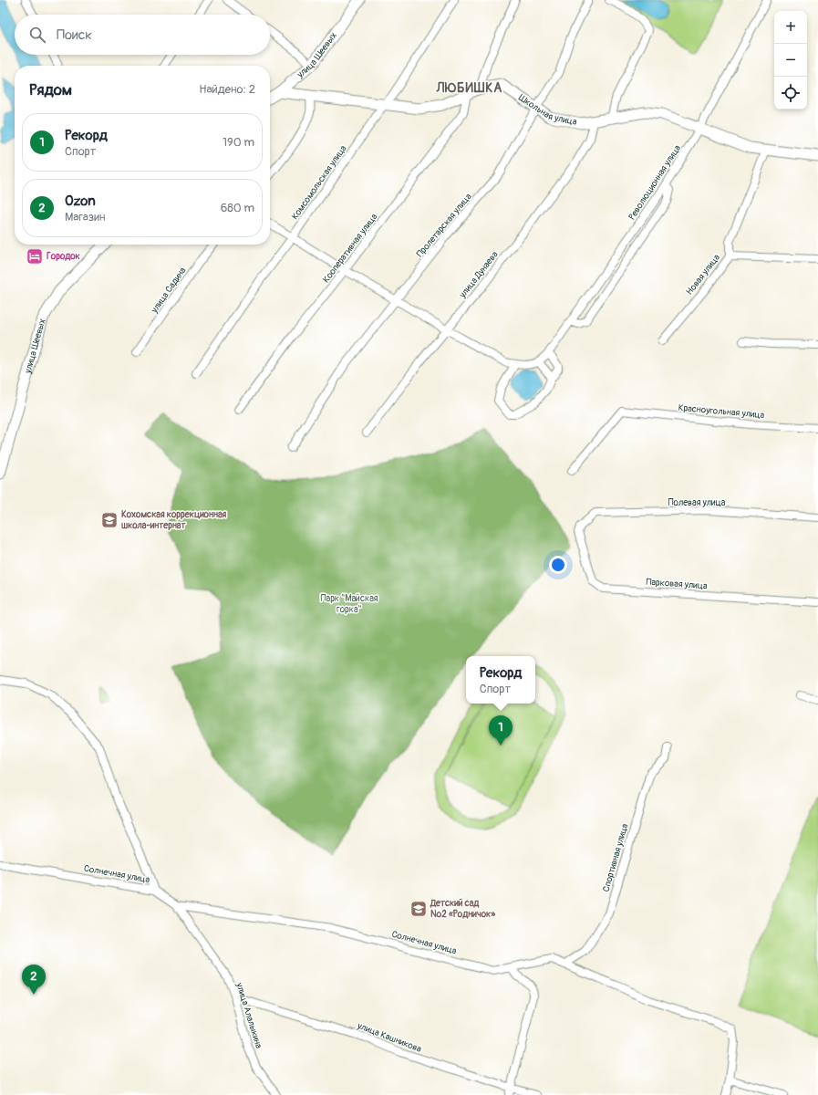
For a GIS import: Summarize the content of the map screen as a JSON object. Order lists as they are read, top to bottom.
{
  "streets": {
    "street": [
      "улица Шеевых",
      "Школьная улица",
      "Комсомольская улица",
      "Революционная улица",
      "Пролетарская улица",
      "Кооперативная улица",
      "улица Дунаева",
      "Новая улица",
      "улица Садина",
      "Красноугольная улица",
      "Полевая улица",
      "Парковая улица",
      "Спортивная улица",
      "Солнечная улица",
      "улица Алалыкина",
      "улица Кашникова"
    ]
  },
  "crossings": [
    ["улица Шеевых", "Школьная улица"],
    ["Школьная улица", "Комсомольская улица"],
    ["Школьная улица", "Революционная улица"],
    ["Школьная улица", "Пролетарская улица"],
    ["Школьная улица", "Кооперативная улица"],
    ["Школьная улица", "улица Дунаева"],
    ["Школьная улица", "Новая улица"],
    ["Полевая улица", "Парковая улица"],
    ["Спортивная улица", "Солнечная улица"],
    ["Солнечная улица", "улица Алалыкина"],
    ["улица Алалыкина", "улица Кашникова"]
  ],
  "districts": ["ЛЮБИШКА"],
  "parks": ["Парк \"Майская горка\""],
  "places": {
    "hotel": ["Городок"],
    "school or university": ["Кохомская коррекционная школа-интернат", "Детский сад №2 «Родничок»"]
  },
  "page": {
    "map_buttons": ["+", "−"],
    "search": "Поиск",
    "heading": ["Рядом", "Найдено: 2"],
    "list": [
      {
        "mark": "1",
        "name": "Рекорд",
        "note": "Спорт",
        "value": "190 m"
      },
      {
        "mark": "2",
        "name": "Ozon",
        "note": "Магазин",
        "value": "680 m"
      }
    ],
    "popup": ["Рекорд", "Спорт"],
    "pins": ["1", "2"]
  }
}
